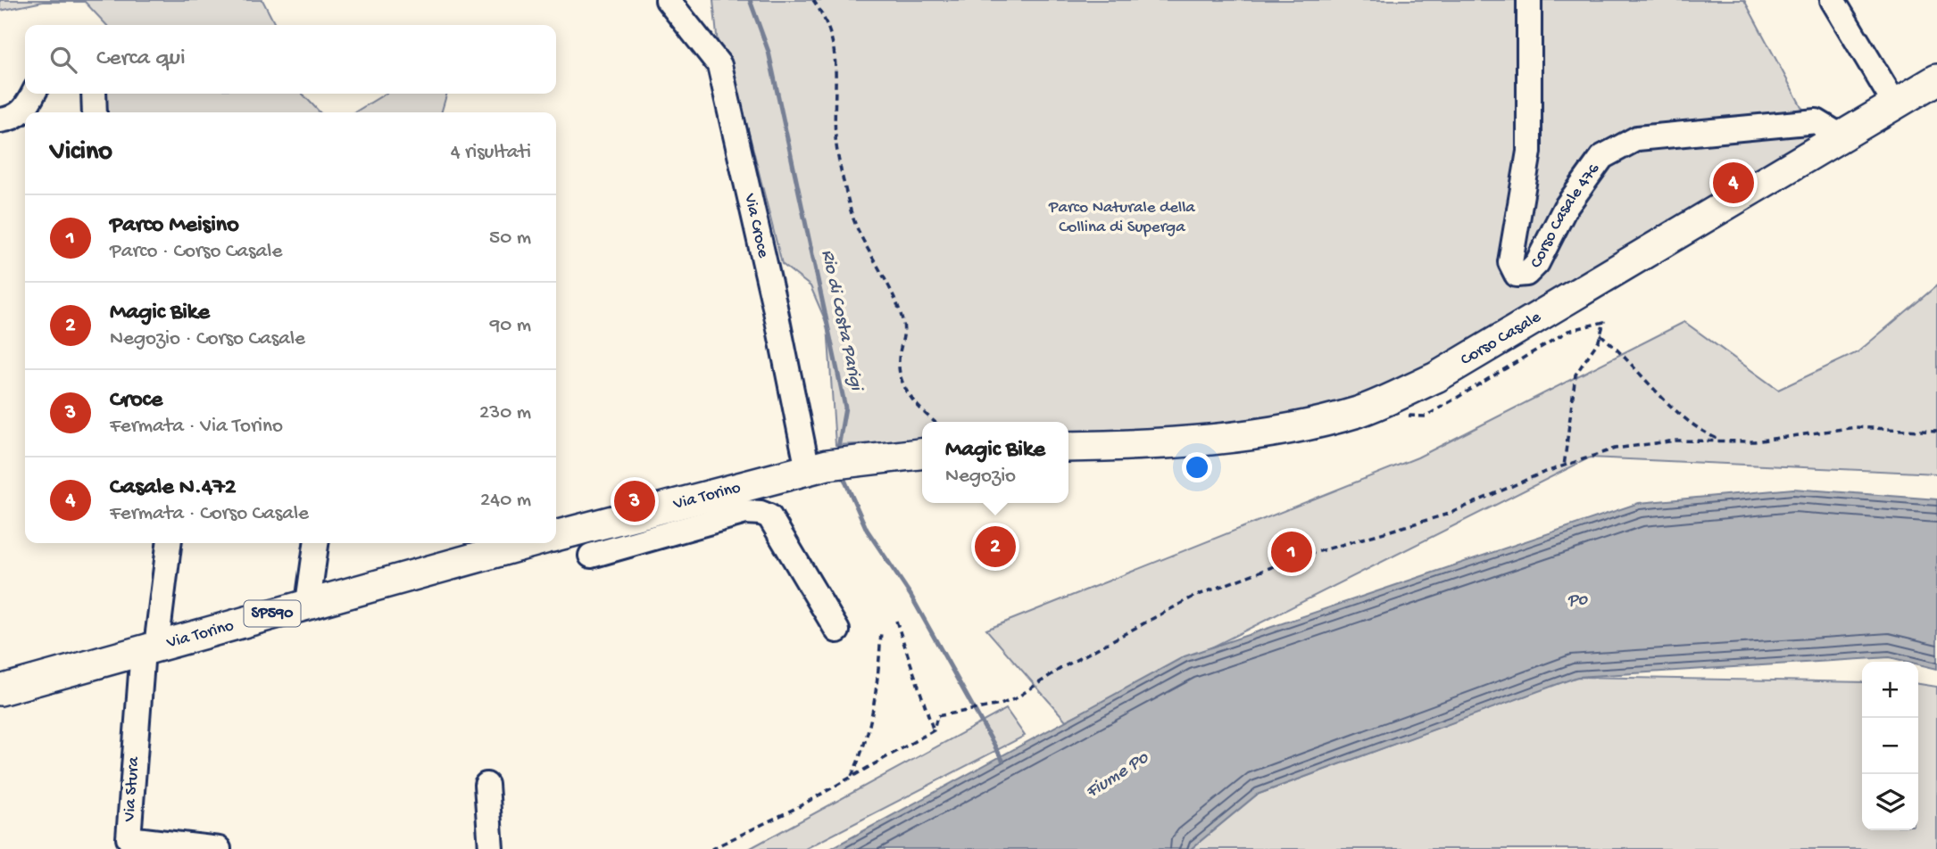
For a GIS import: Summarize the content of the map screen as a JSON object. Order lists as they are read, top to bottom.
{
  "streets": {
    "main road": ["Corso Casale", "Via Torino", "SP590"],
    "street": ["Corso Casale 476", "Via Croce", "Via Stura"]
  },
  "crossings": [
    ["Corso Casale 476", "Corso Casale"],
    ["Via Croce", "Via Torino"],
    ["Via Torino", "Via Stura"]
  ],
  "water": ["Rio di Costa Parigi", "Po", "Fiume Po"],
  "parks": ["Parco Naturale della Collina di Superga"],
  "page": {
    "search": "Cerca qui",
    "heading": ["Vicino", "4 risultati"],
    "pins": [
      "4",
      "3",
      "2",
      "1"
    ],
    "list": [
      {
        "mark": "1",
        "name": "Parco Meisino",
        "note": "Parco · Corso Casale",
        "value": "50 m"
      },
      {
        "mark": "2",
        "name": "Magic Bike",
        "note": "Negozio · Corso Casale",
        "value": "90 m"
      },
      {
        "mark": "3",
        "name": "Croce",
        "note": "Fermata · Via Torino",
        "value": "230 m"
      },
      {
        "mark": "4",
        "name": "Casale N.472",
        "note": "Fermata · Corso Casale",
        "value": "240 m"
      }
    ],
    "popup": ["Magic Bike", "Negozio"],
    "map_buttons": ["+", "−"]
  }
}
